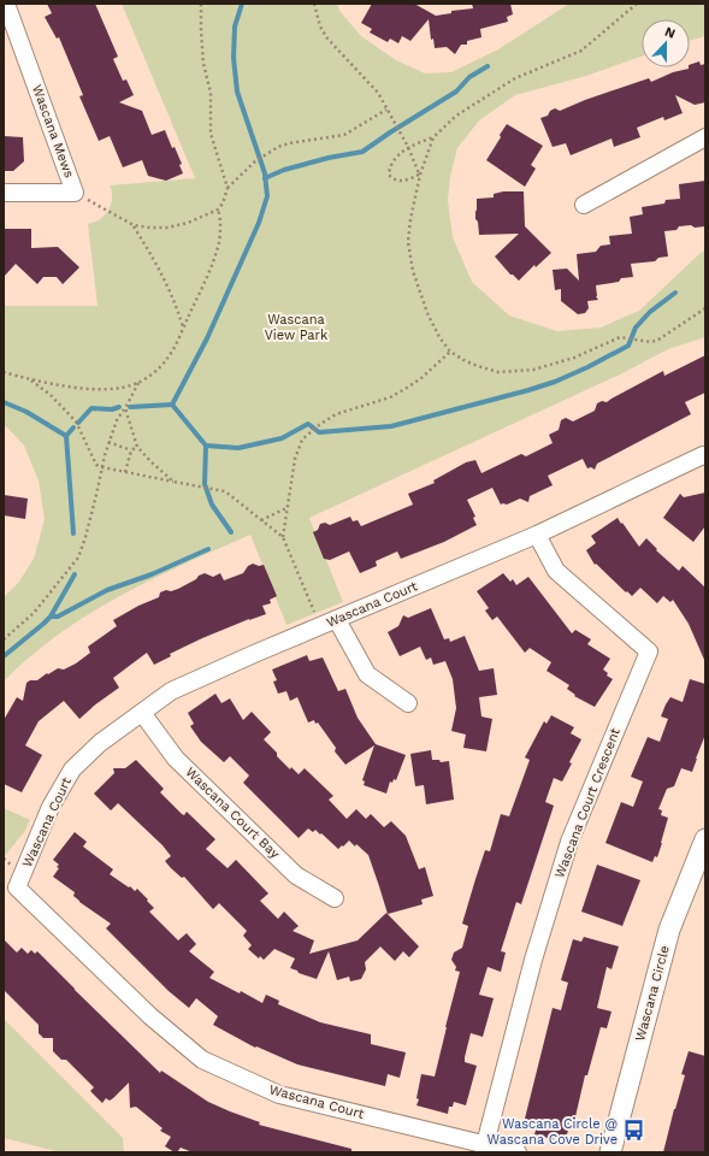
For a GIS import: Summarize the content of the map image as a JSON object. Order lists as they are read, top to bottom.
{
  "streets": {
    "street": [
      "Wascana Mews",
      "Wascana Court",
      "Wascana Court Crescent",
      "Wascana Court Bay",
      "Wascana Circle"
    ]
  },
  "crossings": [
    ["Wascana Court", "Wascana Court Crescent"],
    ["Wascana Court", "Wascana Court Bay"]
  ],
  "parks": ["Wascana View Park"],
  "places": {
    "bus stop": ["Wascana Circle @ Wascana Cove Drive"]
  },
  "north": "top"
}
